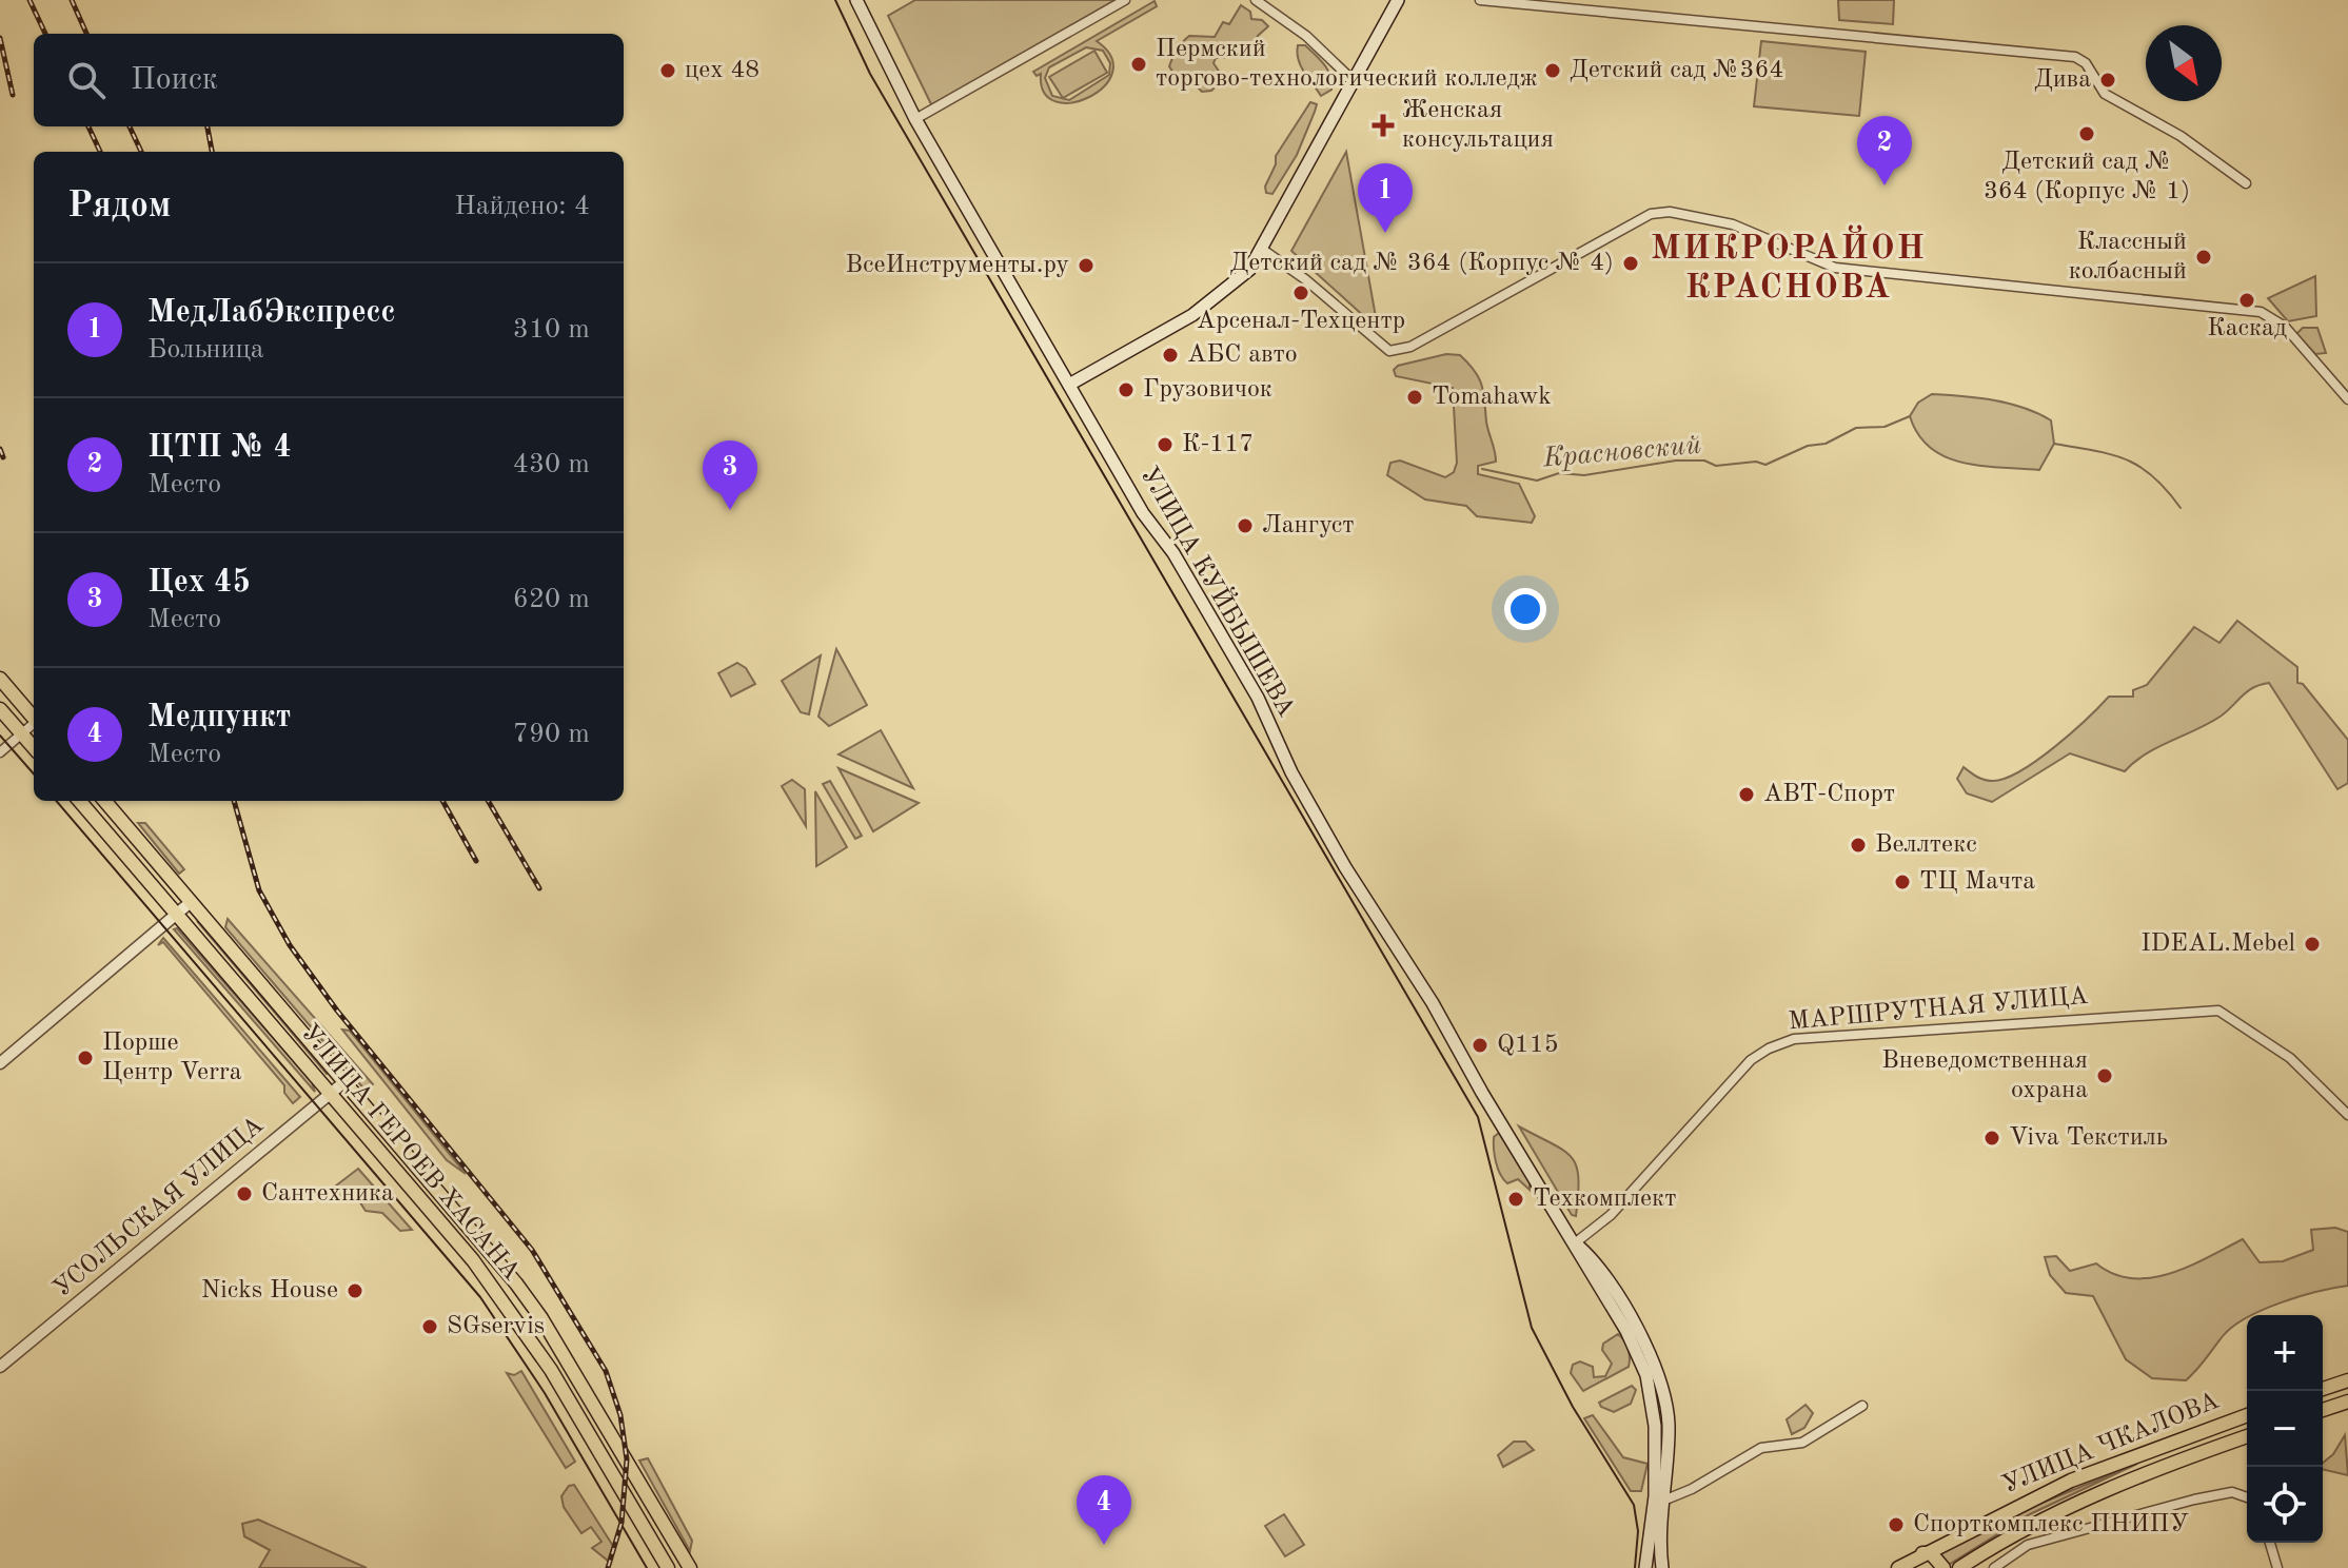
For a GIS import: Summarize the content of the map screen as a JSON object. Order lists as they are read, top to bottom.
{
  "streets": {
    "main road": ["УЛИЦА КУЙБЫШЕВА", "УЛИЦА ГЕРОЕВ ХАСАНА", "УЛИЦА ЧКАЛОВА"],
    "street": ["МАРШРУТНАЯ УЛИЦА", "УСОЛЬСКАЯ УЛИЦА"]
  },
  "crossings": [
    ["УЛИЦА КУЙБЫШЕВА", "МАРШРУТНАЯ УЛИЦА"],
    ["УЛИЦА ГЕРОЕВ ХАСАНА", "УСОЛЬСКАЯ УЛИЦА"]
  ],
  "districts": ["МИКРОРАЙОН КРАСНОВА"],
  "water": ["Красновский"],
  "places": {
    "other": [
      "Пермский торгово-технологический колледж",
      "цех 48",
      "Детский сад №364",
      "Дива",
      "Детский сад № 364 (Корпус № 1)",
      "Классный колбасный",
      "Детский сад № 364 (Корпус № 4)",
      "ВсеИнструменты.ру",
      "Арсенал-Техцентр",
      "Каскад",
      "АБС авто",
      "Грузовичок",
      "Tomahawk",
      "К-117",
      "Лангуст",
      "АВТ-Спорт",
      "Веллтекс",
      "ТЦ Мачта",
      "IDEAL.Mebel",
      "Q115",
      "Порше Центр Verra",
      "Вневедомственная охрана",
      "Viva Текстиль",
      "Сантехника",
      "Техкомплект",
      "Nicks House",
      "SGservis",
      "Спорткомплекс ПНИПУ"
    ],
    "health": ["Женская консультация"]
  },
  "north": "bottom right",
  "page": {
    "search": "Поиск",
    "pins": [
      "2",
      "1",
      "3",
      "4"
    ],
    "heading": ["Рядом", "Найдено: 4"],
    "list": [
      {
        "mark": "1",
        "name": "МедЛабЭкспресс",
        "note": "Больница",
        "value": "310 m"
      },
      {
        "mark": "2",
        "name": "ЦТП № 4",
        "note": "Место",
        "value": "430 m"
      },
      {
        "mark": "3",
        "name": "Цех 45",
        "note": "Место",
        "value": "620 m"
      },
      {
        "mark": "4",
        "name": "Медпункт",
        "note": "Место",
        "value": "790 m"
      }
    ],
    "map_buttons": ["+", "−"]
  }
}
